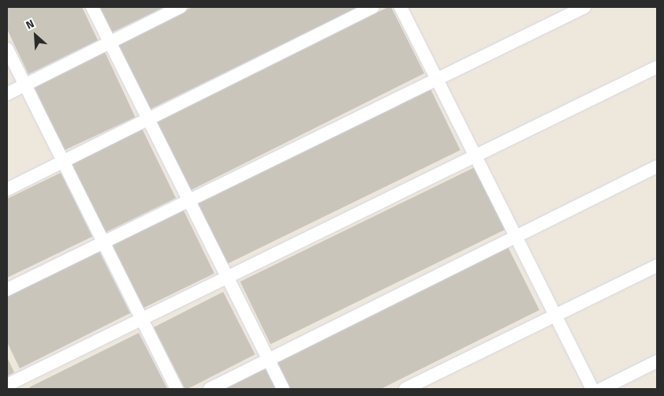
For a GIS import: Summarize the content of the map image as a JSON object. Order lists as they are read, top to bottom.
{
  "north": "top left"
}
